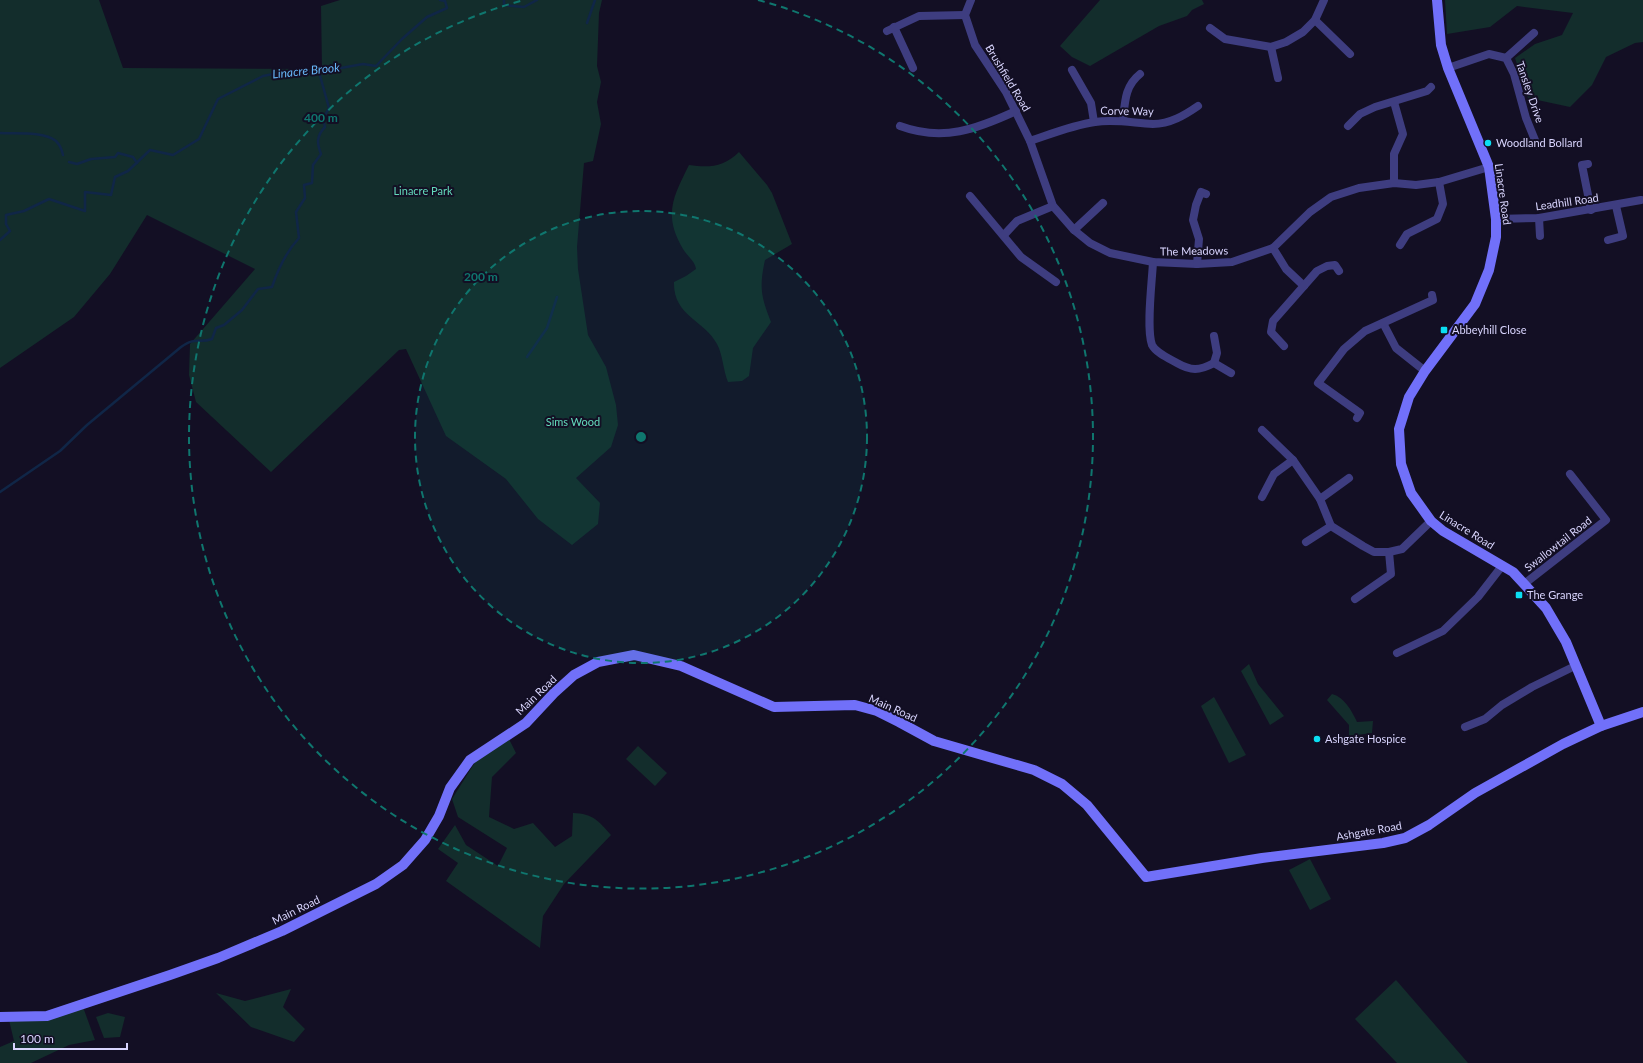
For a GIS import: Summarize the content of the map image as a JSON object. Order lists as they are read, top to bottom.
{
  "streets": {
    "street": [
      "Brushfield Road",
      "Tansley Drive",
      "Corve Way",
      "Linacre Road",
      "Leadhill Road",
      "The Meadows",
      "Swallowtail Road",
      "Main Road",
      "Ashgate Road"
    ]
  },
  "crossings": [
    ["Brushfield Road", "Corve Way"],
    ["Brushfield Road", "The Meadows"],
    ["Tansley Drive", "Linacre Road"],
    ["Linacre Road", "Leadhill Road"],
    ["Linacre Road", "The Meadows"],
    ["Linacre Road", "Swallowtail Road"],
    ["Linacre Road", "Ashgate Road"],
    ["Main Road", "Ashgate Road"]
  ],
  "water": ["Linacre Brook"],
  "parks": ["Linacre Park", "Sims Wood"],
  "places": {
    "other": ["Woodland Bollard", "Ashgate Hospice"],
    "transit": ["Abbeyhill Close", "The Grange"]
  },
  "scale_bar": "100 m",
  "rings": ["400 m", "200 m"]
}
